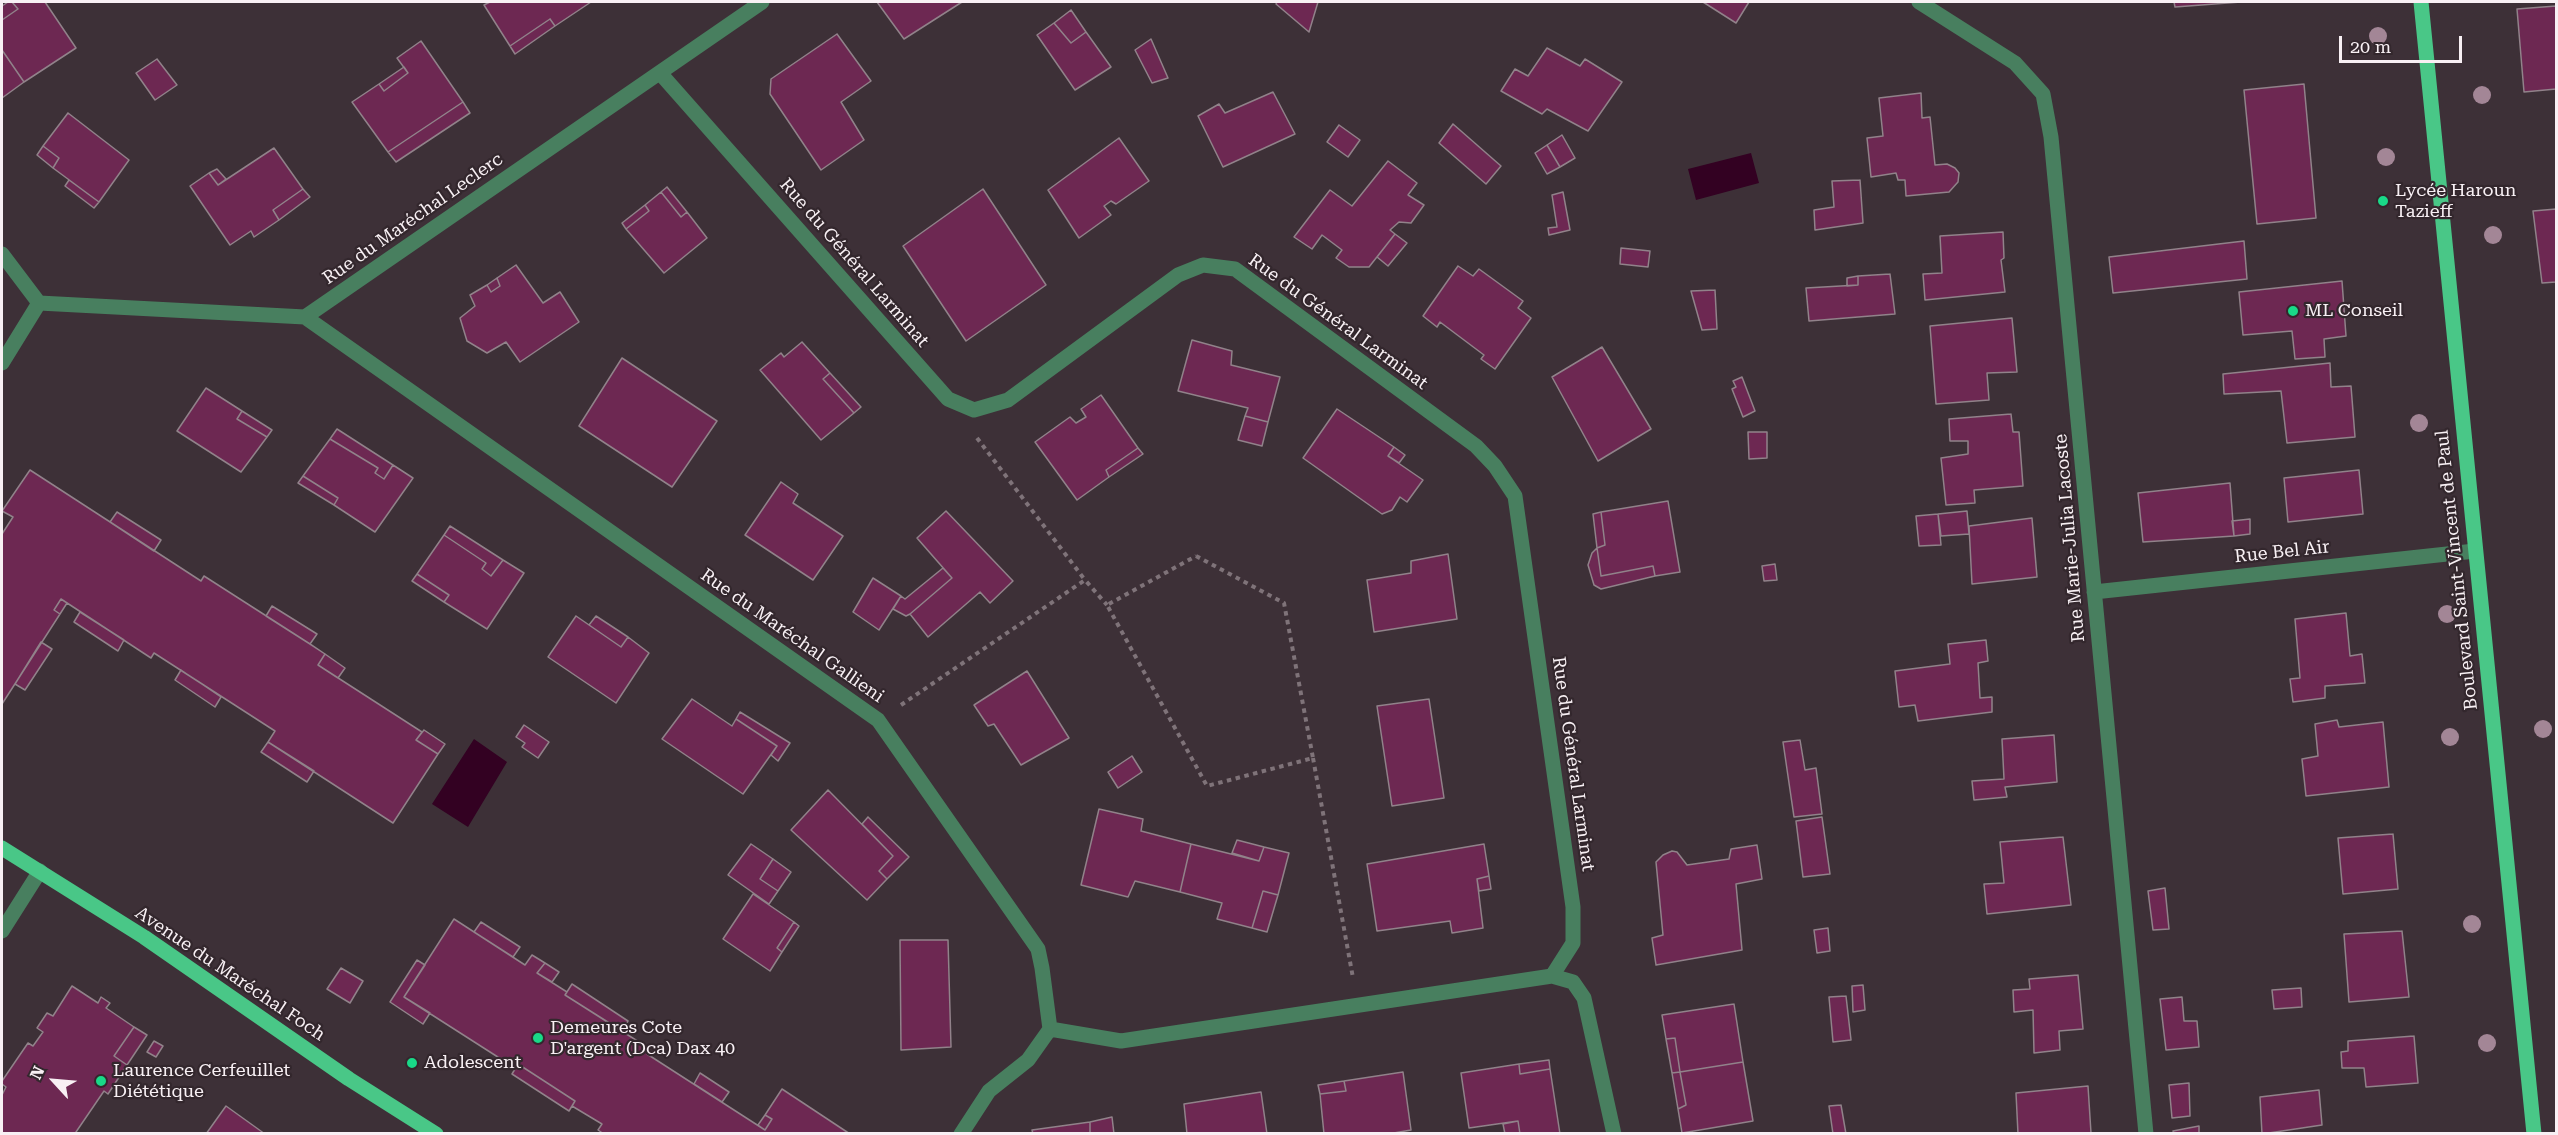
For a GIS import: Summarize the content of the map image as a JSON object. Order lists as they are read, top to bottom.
{
  "streets": {
    "main road": ["Boulevard Saint-Vincent de Paul", "Avenue du Maréchal Foch"],
    "street": [
      "Rue du Maréchal Leclerc",
      "Rue du Général Larminat",
      "Rue Marie-Julia Lacoste",
      "Rue Bel Air",
      "Rue du Maréchal Gallieni"
    ]
  },
  "crossings": [
    ["Rue du Maréchal Leclerc", "Rue du Général Larminat"],
    ["Rue du Maréchal Leclerc", "Rue du Maréchal Gallieni"],
    ["Rue Marie-Julia Lacoste", "Rue Bel Air"],
    ["Rue Bel Air", "Boulevard Saint-Vincent de Paul"]
  ],
  "places": [
    "Lycée Haroun Tazieff",
    "ML Conseil",
    "Demeures Cote D'argent (Dca) Dax 40",
    "Adolescent",
    "Laurence Cerfeuillet Diététique"
  ],
  "scale_bar": "20 m",
  "north": "top left"
}
